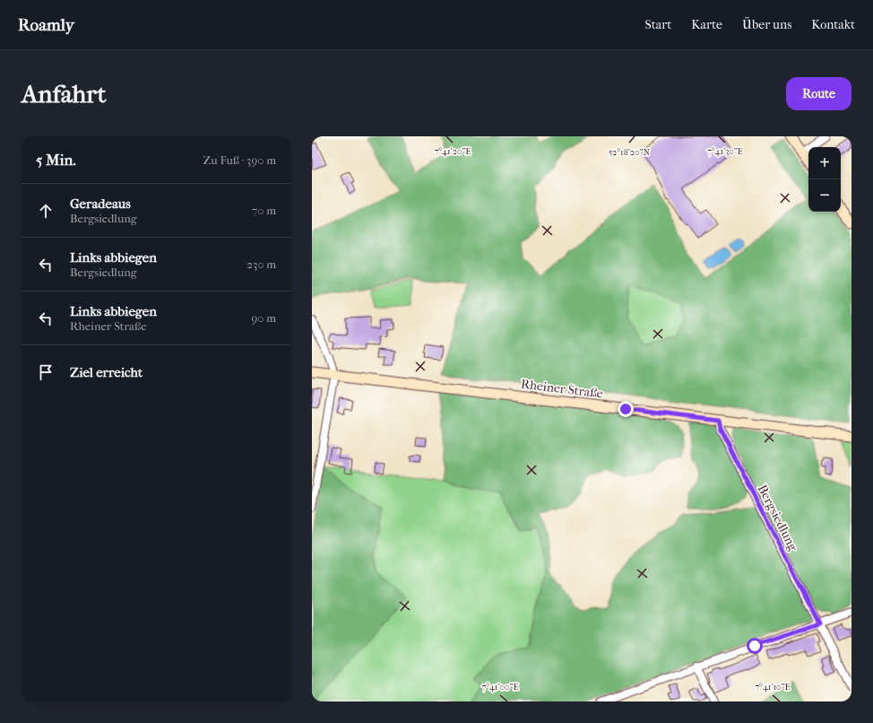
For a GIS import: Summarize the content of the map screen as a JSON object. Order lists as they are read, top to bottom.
{
  "streets": {
    "main road": ["Rheiner Straße"],
    "street": ["Bergsiedlung"]
  },
  "crossings": [
    ["Rheiner Straße", "Bergsiedlung"]
  ],
  "page": {
    "header": "Roamly",
    "nav": [
      "Start",
      "Karte",
      "Über uns",
      "Kontakt"
    ],
    "buttons": "Route",
    "title": "Anfahrt",
    "heading": ["5 Min.", "Zu Fuß · 390 m"],
    "map_buttons": ["+", "−"],
    "list": [
      ["Geradeaus", "Bergsiedlung", "70 m"],
      ["Links abbiegen", "Bergsiedlung", "230 m"],
      ["Links abbiegen", "Rheiner Straße", "90 m"],
      "Ziel erreicht"
    ]
  },
  "coordinates": [
    "7°41'20\"E",
    "7°41'30\"E",
    "52°18'20\"N",
    "7°41'00\"E",
    "7°41'10\"E"
  ]
}
